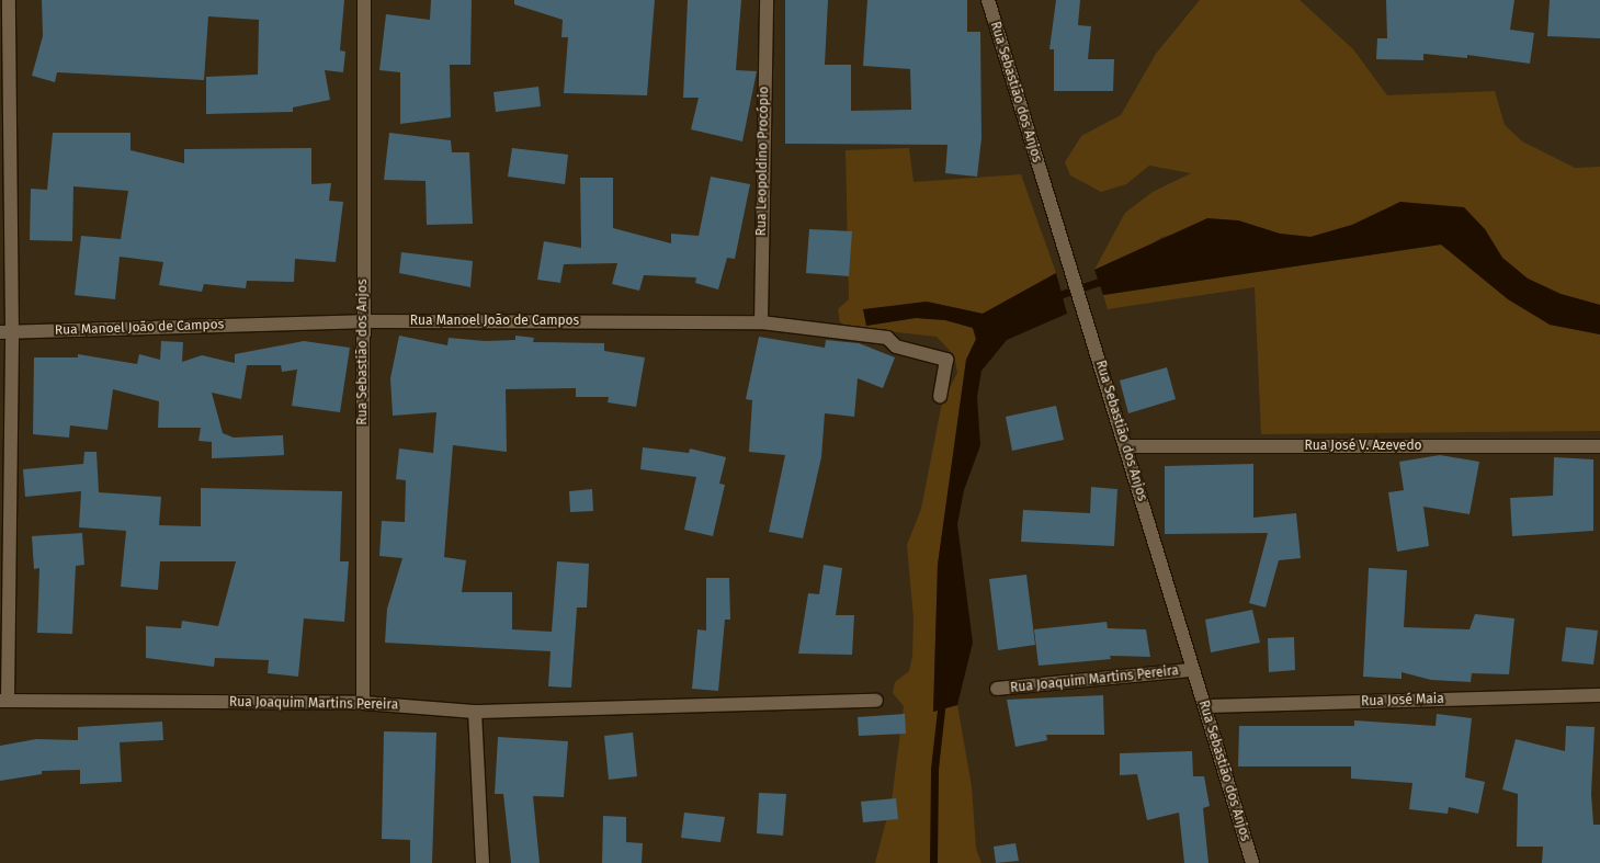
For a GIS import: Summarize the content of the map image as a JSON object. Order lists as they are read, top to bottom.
{
  "streets": {
    "street": [
      "Rua Sebastião dos Anjos",
      "Rua Leopoldino Procópio",
      "Rua Manoel João de Campos",
      "Rua José V. Azevedo",
      "Rua Joaquim Martins Pereira",
      "Rua José Maia"
    ]
  },
  "crossings": [
    ["Rua Sebastião dos Anjos", "Rua Manoel João de Campos"],
    ["Rua Sebastião dos Anjos", "Rua José V. Azevedo"],
    ["Rua Sebastião dos Anjos", "Rua Joaquim Martins Pereira"],
    ["Rua Sebastião dos Anjos", "Rua José Maia"],
    ["Rua Leopoldino Procópio", "Rua Manoel João de Campos"]
  ]
}
